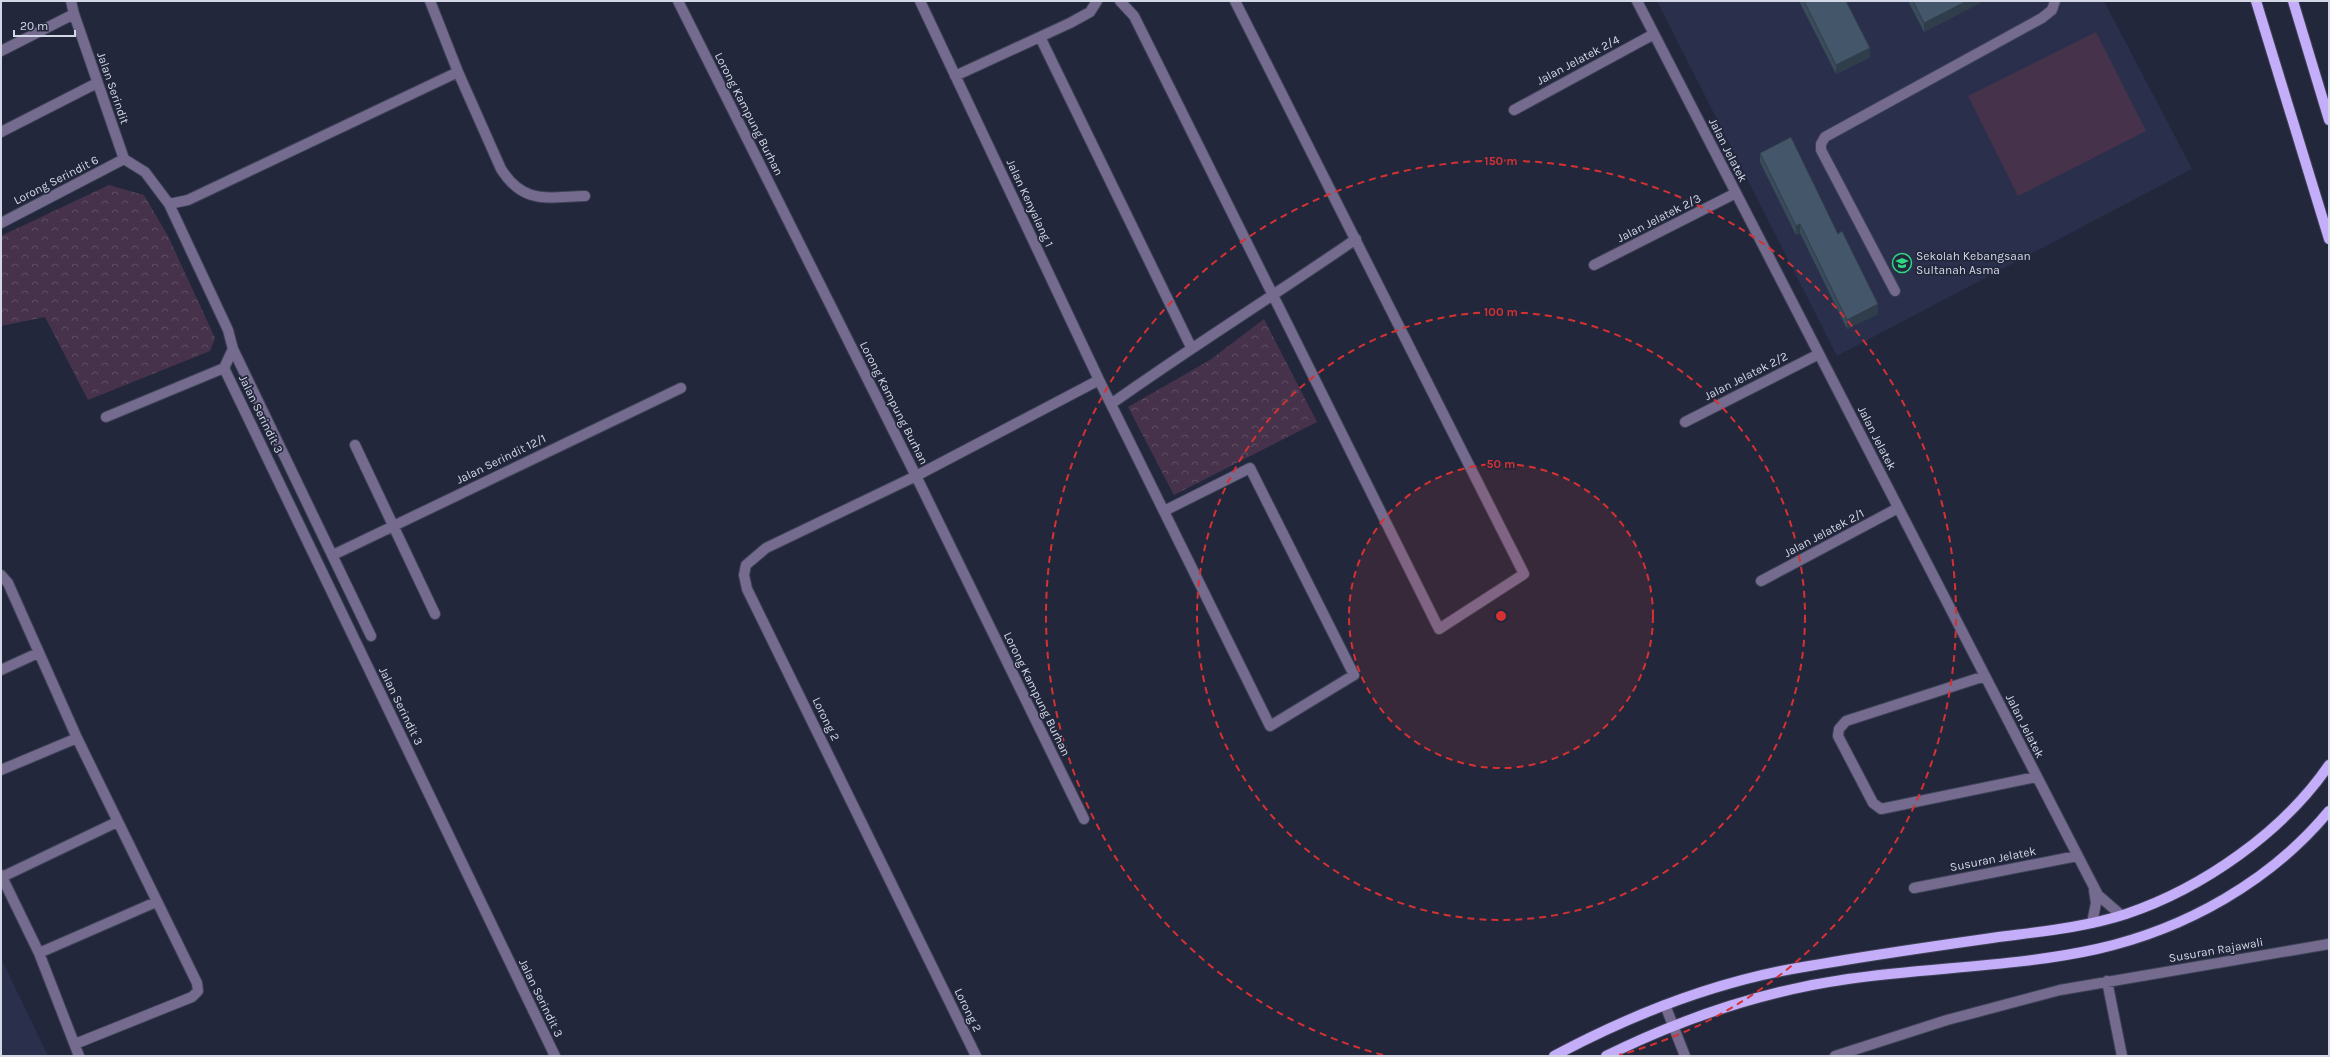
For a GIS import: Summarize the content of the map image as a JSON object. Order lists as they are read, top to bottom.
{
  "streets": {
    "street": [
      "Jalan Jelatek 2/4",
      "Jalan Serindit",
      "Lorong Kampung Burhan",
      "Jalan Jelatek",
      "Lorong Serindit 6",
      "Jalan Kenyalang 1",
      "Jalan Jelatek 2/3",
      "Jalan Jelatek 2/2",
      "Jalan Serindit 3",
      "Jalan Serindit 12/1",
      "Jalan Jelatek 2/1",
      "Lorong 2",
      "Susuran Jelatek",
      "Susuran Rajawali"
    ]
  },
  "crossings": [
    ["Jalan Jelatek 2/4", "Jalan Jelatek"],
    ["Jalan Serindit", "Lorong Serindit 6"],
    ["Lorong Kampung Burhan", "Lorong 2"],
    ["Jalan Jelatek", "Jalan Jelatek 2/3"],
    ["Jalan Jelatek", "Jalan Jelatek 2/2"],
    ["Jalan Jelatek", "Jalan Jelatek 2/1"],
    ["Jalan Jelatek", "Susuran Jelatek"],
    ["Jalan Kenyalang 1", "Lorong 2"]
  ],
  "places": {
    "school or university": ["Sekolah Kebangsaan Sultanah Asma"]
  },
  "scale_bar": "20 m",
  "rings": ["150 m", "100 m", "50 m"]
}
